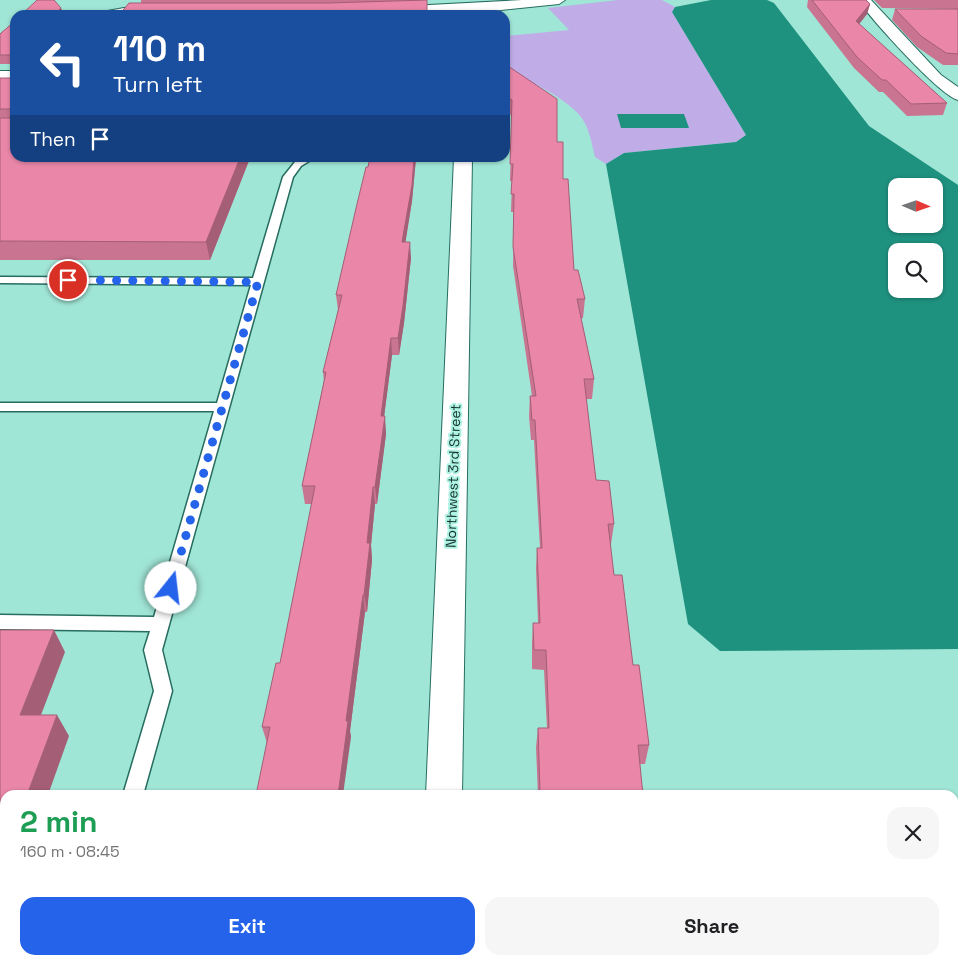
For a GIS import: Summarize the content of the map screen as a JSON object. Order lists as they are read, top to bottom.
{
  "streets": {
    "street": ["Northwest 3rd Street"]
  },
  "north": "right",
  "page": {
    "turn": ["110 m", "Turn left"],
    "then": "Then",
    "heading": ["2 min", "160 m · 08:45"],
    "buttons": ["Exit", "Share"]
  }
}
